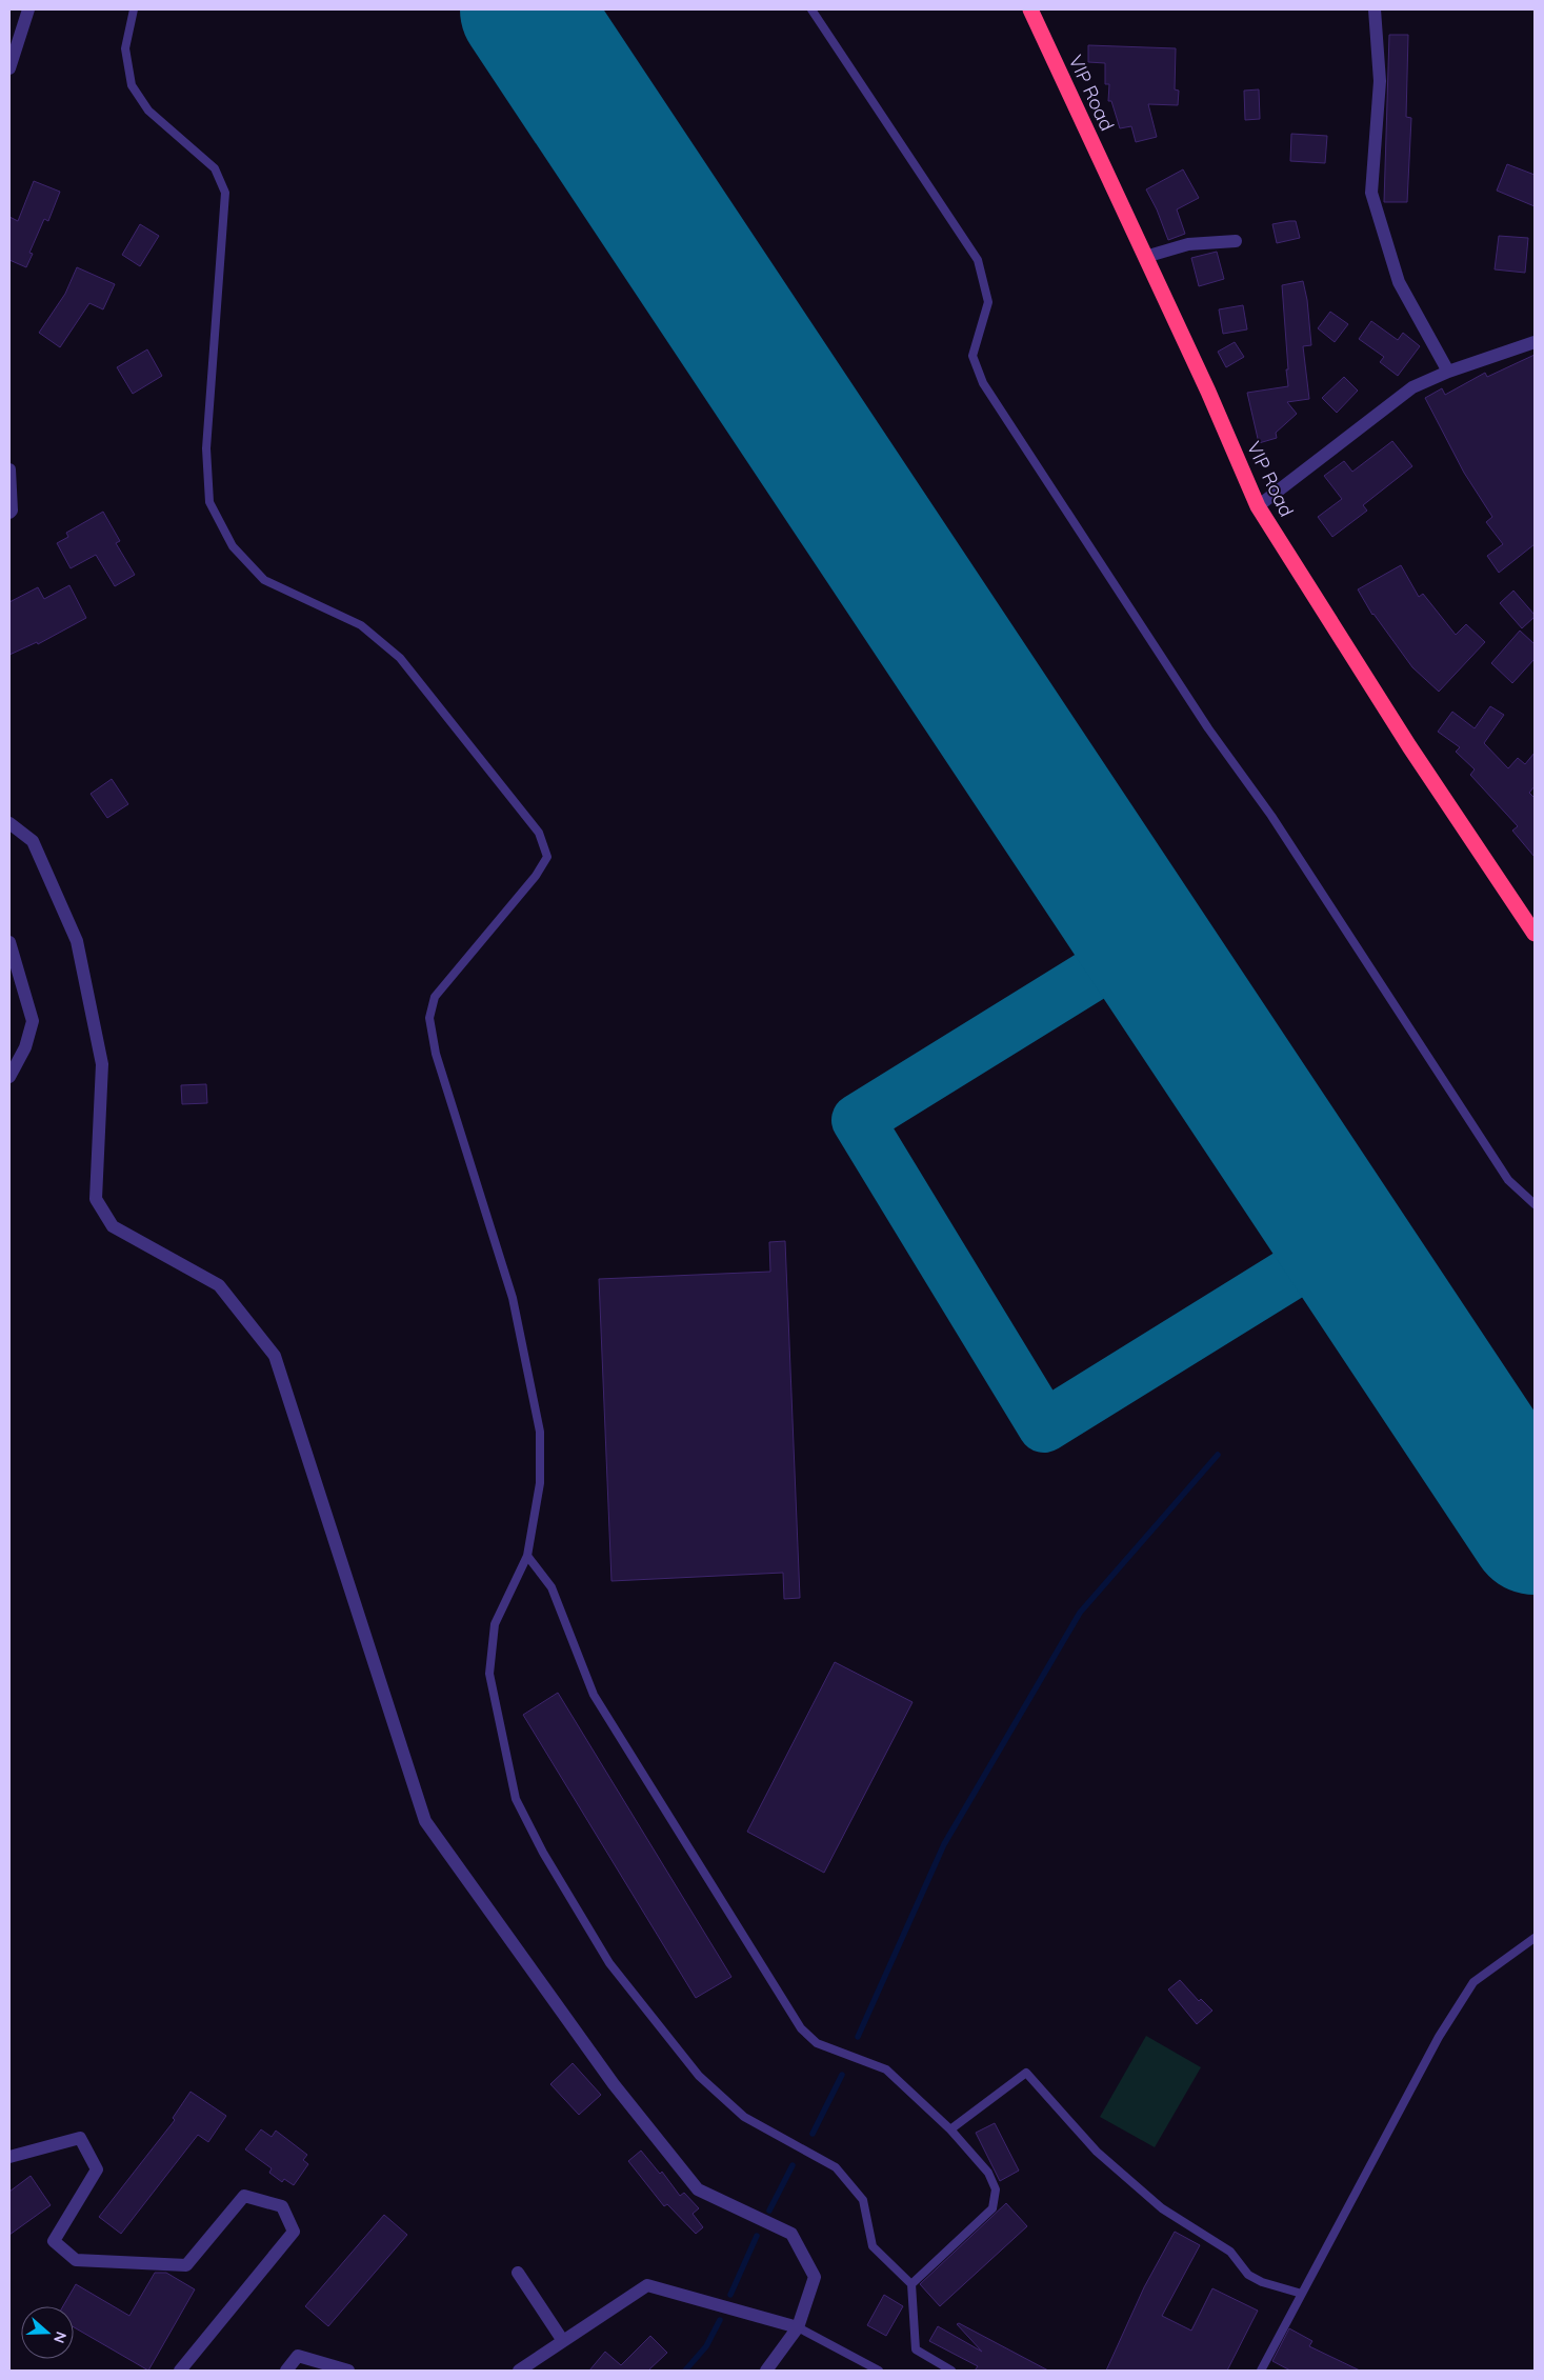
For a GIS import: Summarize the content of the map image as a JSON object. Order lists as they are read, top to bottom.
{
  "streets": {
    "highway": ["VIP Road"]
  },
  "north": "right"
}
